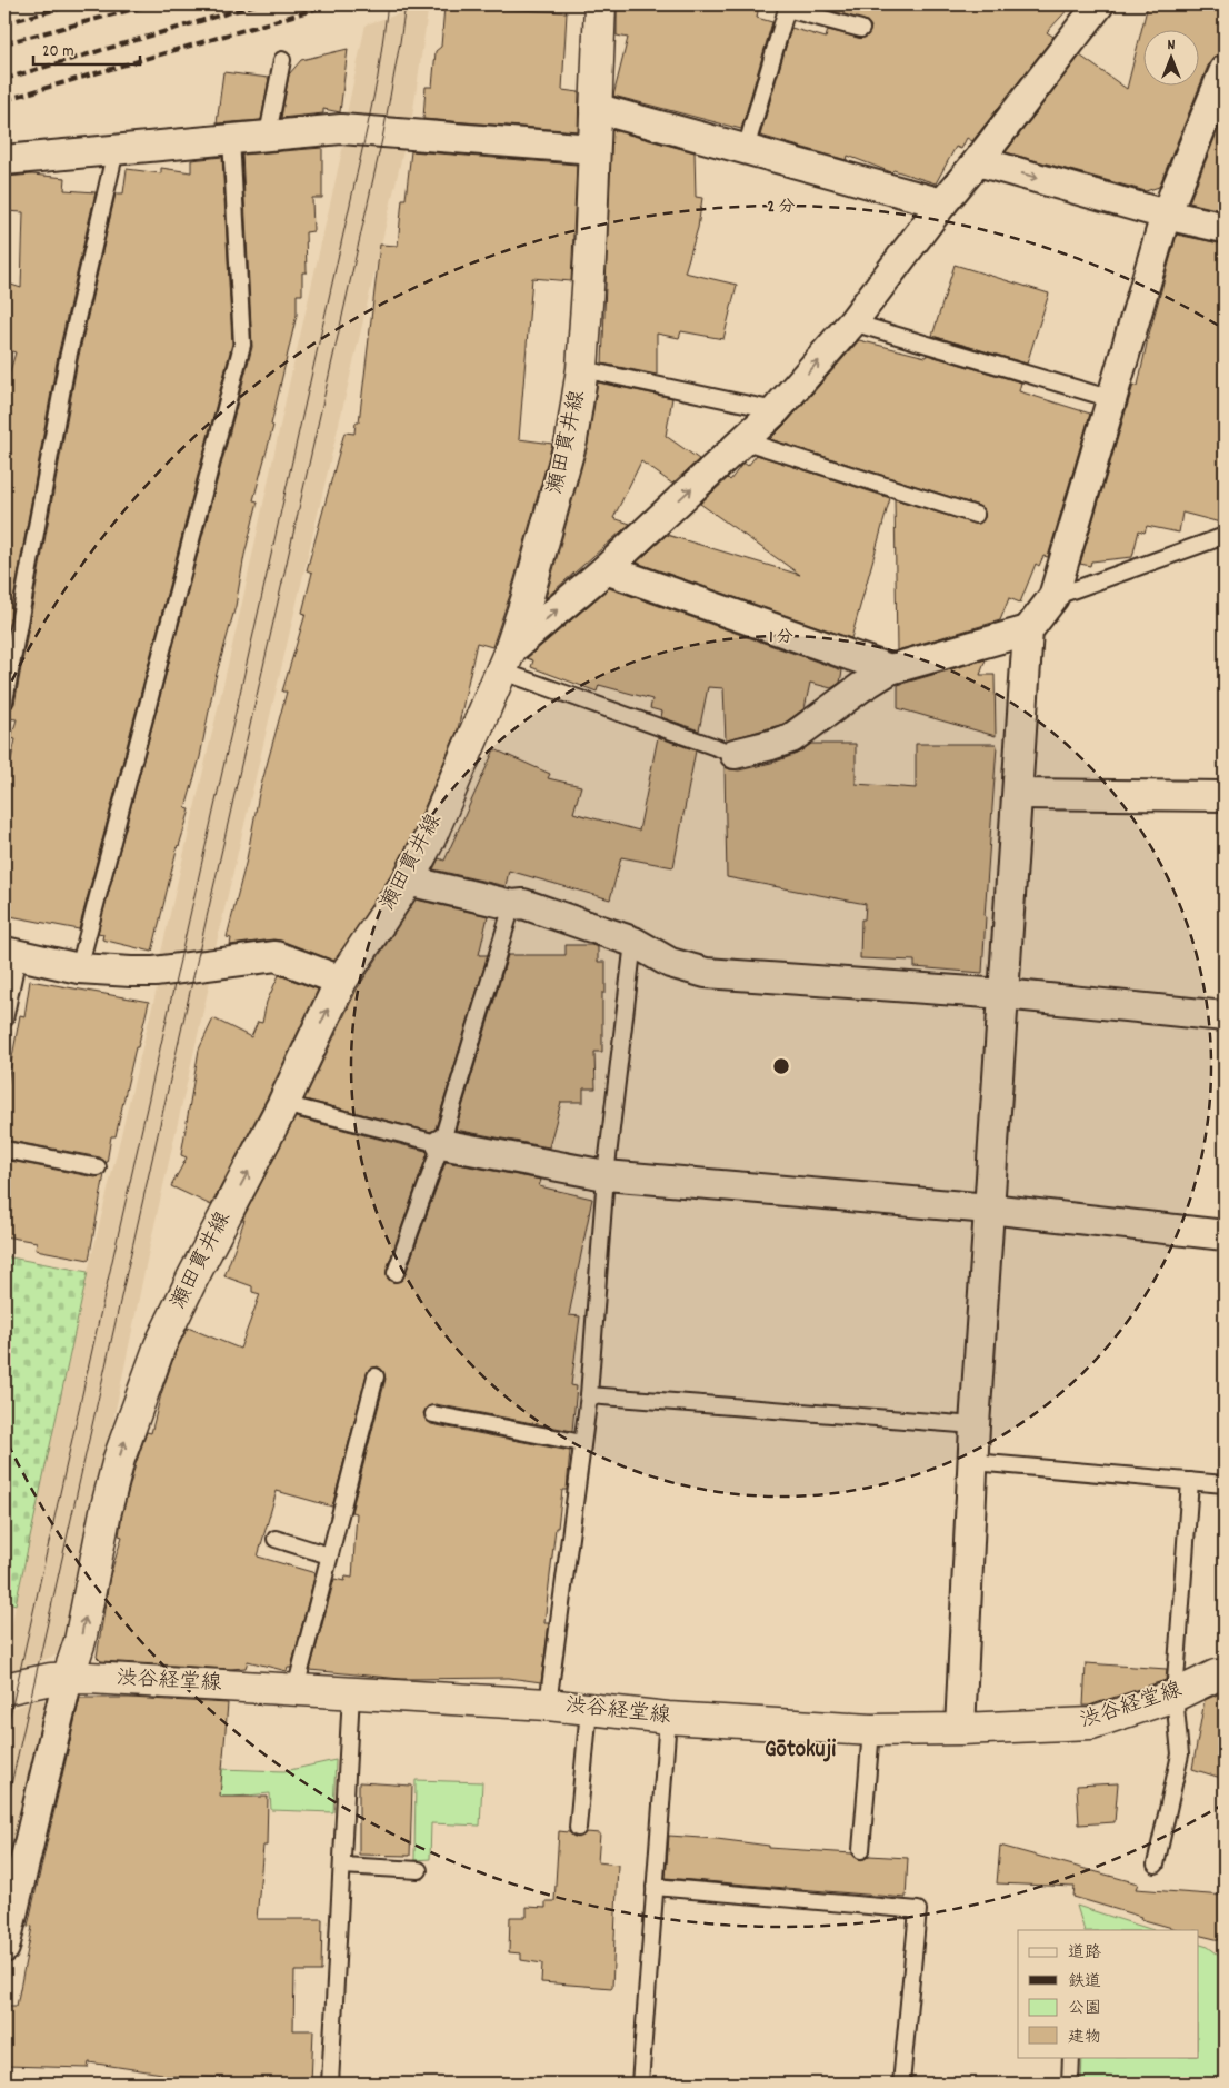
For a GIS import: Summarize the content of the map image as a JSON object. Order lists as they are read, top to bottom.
{
  "streets": {
    "main road": ["瀬田貫井線", "渋谷経堂線"]
  },
  "crossings": [
    ["瀬田貫井線", "渋谷経堂線"]
  ],
  "one_way": ["瀬田貫井線"],
  "districts": ["Gōtokuji"],
  "legend": [
    "道路",
    "鉄道",
    "公園",
    "建物"
  ],
  "scale_bar": "20 m",
  "north": "top",
  "rings": ["2 分", "1 分"]
}
